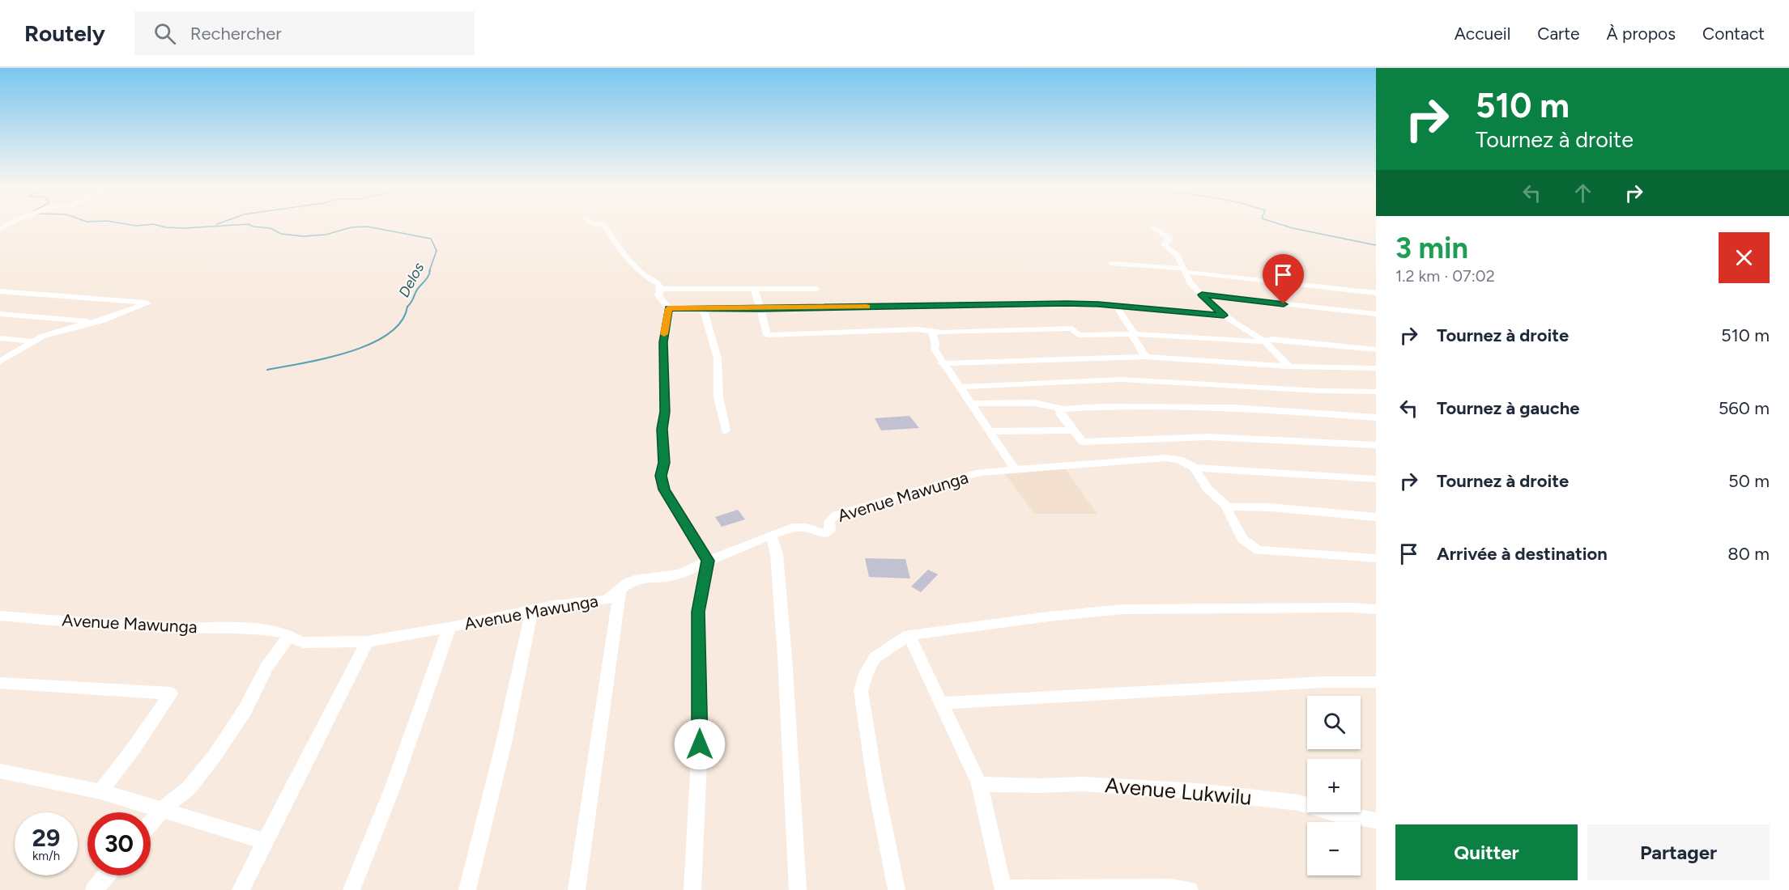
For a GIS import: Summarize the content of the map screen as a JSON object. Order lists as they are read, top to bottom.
{
  "streets": {
    "street": ["Avenue Mawunga", "Avenue Lukwilu"]
  },
  "water": ["Delos"],
  "page": {
    "header": "Routely",
    "search": "Rechercher",
    "nav": [
      "Accueil",
      "Carte",
      "À propos",
      "Contact"
    ],
    "turn": ["510 m", "Tournez à droite"],
    "heading": ["3 min", "1.2 km · 07:02"],
    "list": [
      {
        "name": "Tournez à droite",
        "value": "510 m"
      },
      {
        "name": "Tournez à gauche",
        "value": "560 m"
      },
      {
        "name": "Tournez à droite",
        "value": "50 m"
      },
      {
        "name": "Arrivée à destination",
        "value": "80 m"
      }
    ],
    "map_buttons": ["+", "−"],
    "speed": "29 km/h",
    "limit": "30",
    "buttons": ["Quitter", "Partager"]
  }
}
